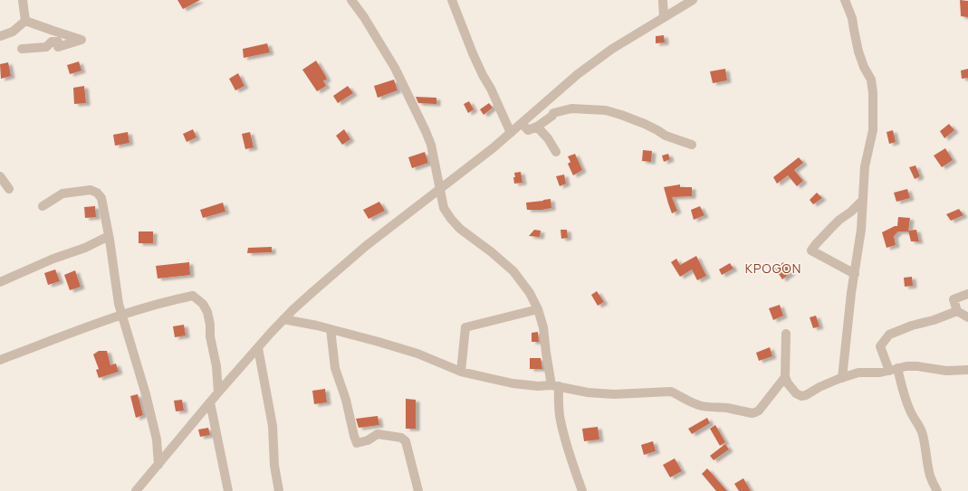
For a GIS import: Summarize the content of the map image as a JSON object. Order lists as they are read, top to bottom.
{
  "districts": ["KPOGON"]
}
